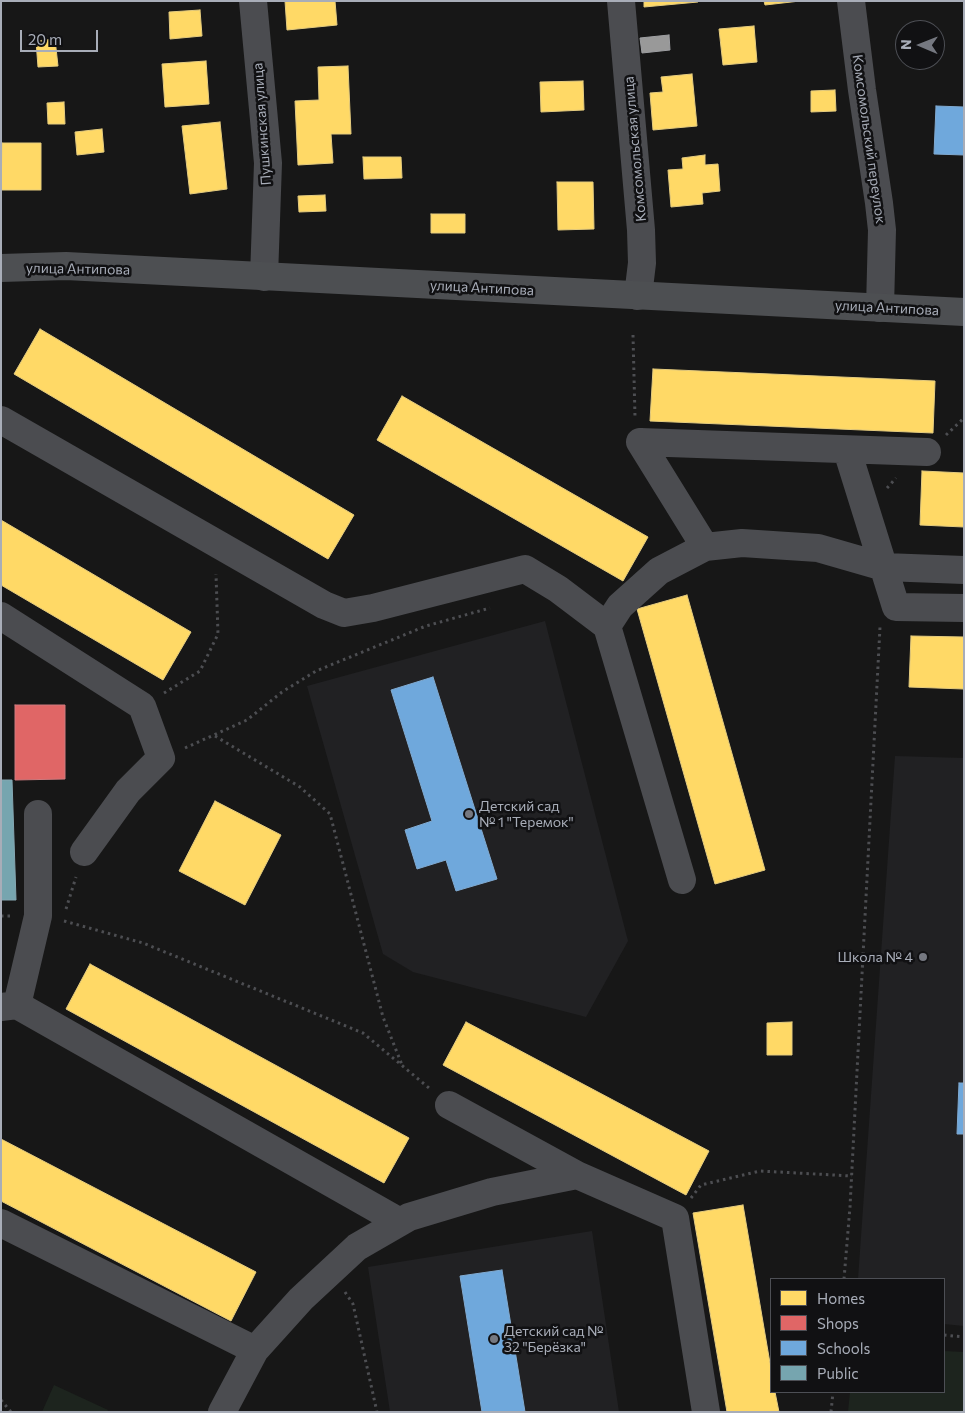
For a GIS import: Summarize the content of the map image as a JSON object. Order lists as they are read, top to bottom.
{
  "streets": {
    "main road": ["улица Антипова"],
    "street": ["Пушкинская улица", "Комсомольский переулок", "Комсомольская улица"]
  },
  "crossings": [
    ["Пушкинская улица", "улица Антипова"],
    ["Комсомольский переулок", "улица Антипова"],
    ["Комсомольская улица", "улица Антипова"]
  ],
  "places": ["Детский сад № 1 \"Теремок\"", "Школа № 4", "Детский сад № 32 \"Берёзка\""],
  "legend": [
    "Homes",
    "Shops",
    "Schools",
    "Public"
  ],
  "scale_bar": "20 m",
  "north": "left"
}
